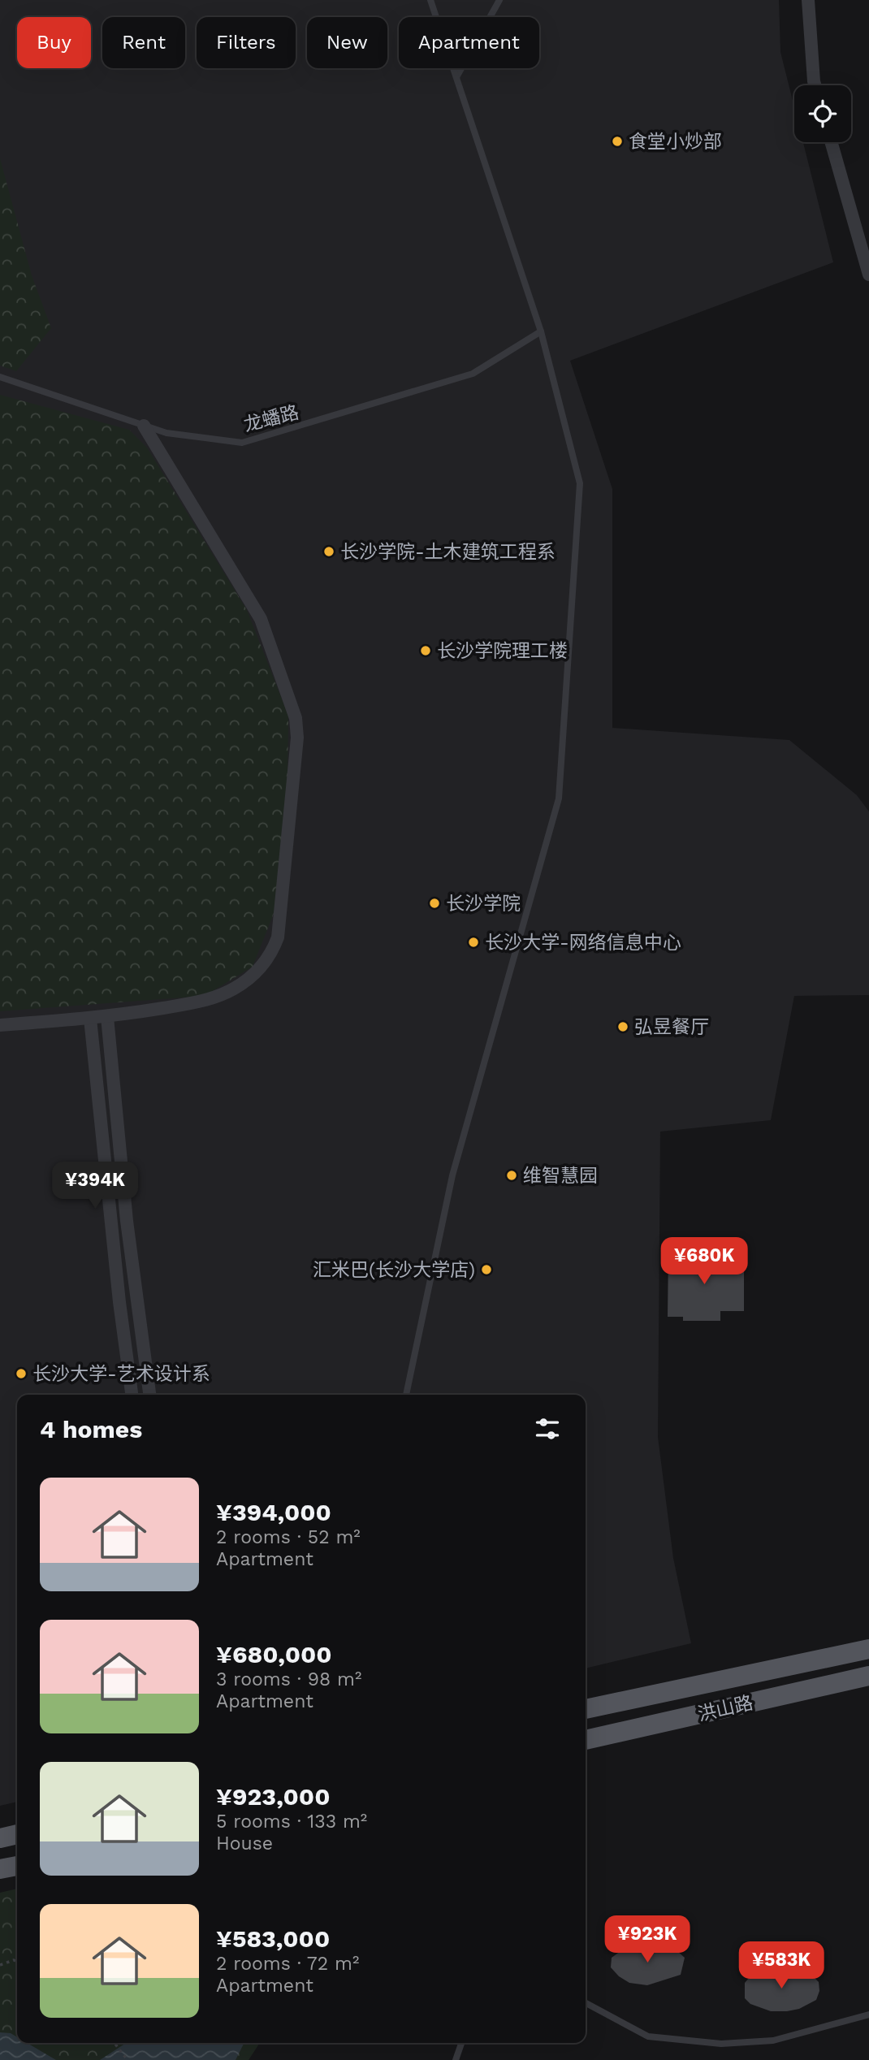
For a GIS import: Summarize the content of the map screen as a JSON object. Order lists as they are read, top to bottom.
{
  "streets": {
    "main road": ["洪山路"],
    "lane": ["龙蟠路"]
  },
  "places": [
    "食堂小炒部",
    "长沙学院-土木建筑工程系",
    "长沙学院理工楼",
    "长沙学院",
    "长沙大学-网络信息中心",
    "弘昱餐厅",
    "维智慧园",
    "汇米巴(长沙大学店)",
    "长沙大学-艺术设计系"
  ],
  "page": {
    "chip": [
      "Buy",
      "Rent",
      "Filters",
      "New",
      "Apartment"
    ],
    "price": [
      "¥394K",
      "¥680K",
      "¥923K",
      "¥583K"
    ],
    "heading": "4 homes",
    "list": [
      {
        "name": "¥394,000",
        "note": "2 rooms · 52 m² · Apartment"
      },
      {
        "name": "¥680,000",
        "note": "3 rooms · 98 m² · Apartment"
      },
      {
        "name": "¥923,000",
        "note": "5 rooms · 133 m² · House"
      },
      {
        "name": "¥583,000",
        "note": "2 rooms · 72 m² · Apartment"
      }
    ]
  }
}
